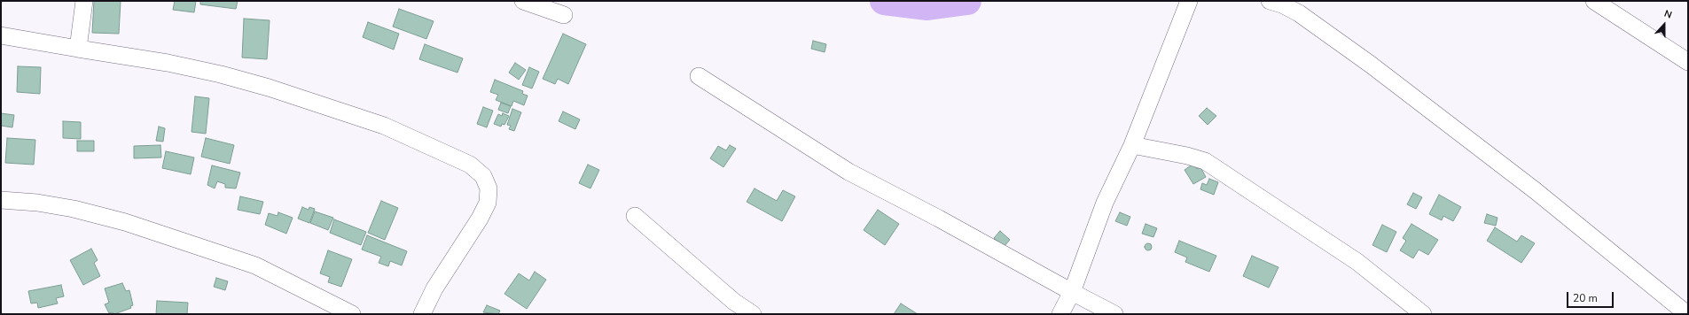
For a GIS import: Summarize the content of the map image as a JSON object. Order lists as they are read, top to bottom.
{
  "scale_bar": "20 m",
  "north": "top"
}
